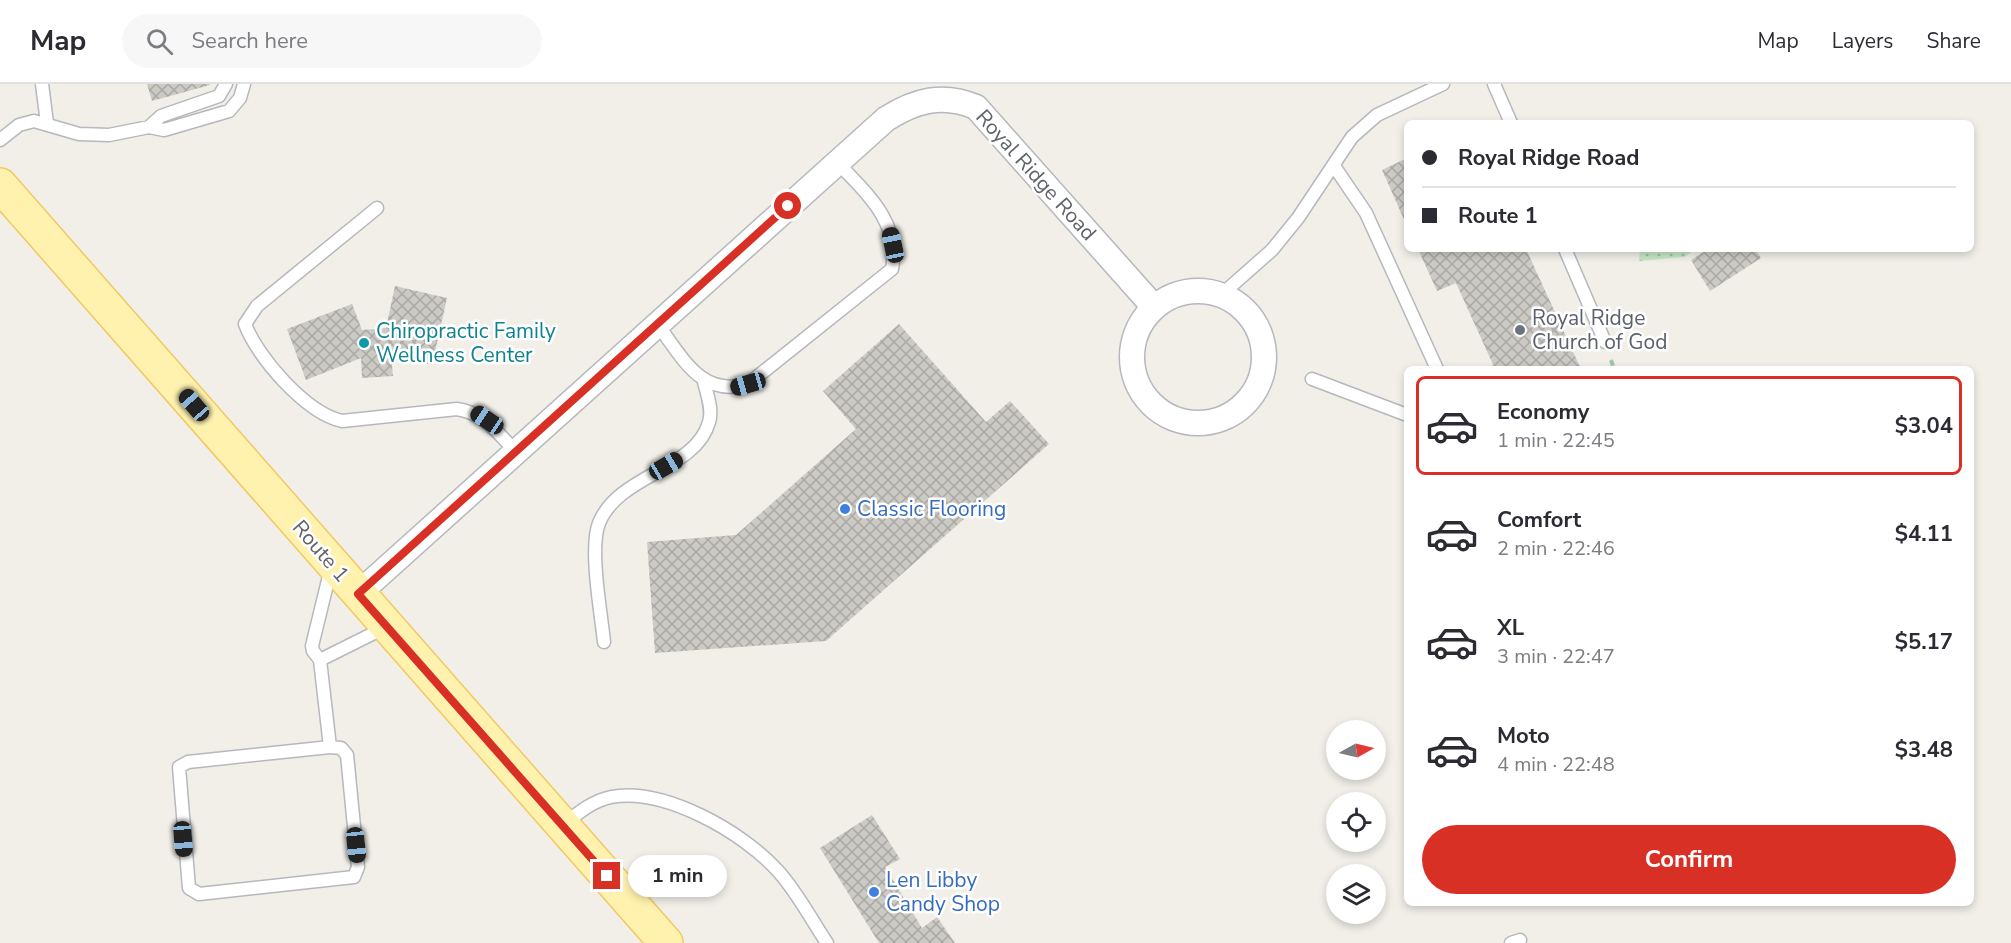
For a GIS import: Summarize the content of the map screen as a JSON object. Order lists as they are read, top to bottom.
{
  "streets": {
    "main road": ["Route 1"],
    "street": ["Royal Ridge Road"]
  },
  "crossings": [
    ["Royal Ridge Road", "Route 1"]
  ],
  "places": [
    "Royal Ridge Church of God",
    "Chiropractic Family Wellness Center",
    "Classic Flooring",
    "Len Libby Candy Shop"
  ],
  "north": "right",
  "page": {
    "header": "Map",
    "search": "Search here",
    "nav": ["Map", "Layers", "Share"],
    "banner": ["Royal Ridge Road", "Route 1"],
    "list": [
      {
        "name": "Economy",
        "note": "1 min · 22:45",
        "value": "$3.04"
      },
      {
        "name": "Comfort",
        "note": "2 min · 22:46",
        "value": "$4.11"
      },
      {
        "name": "XL",
        "note": "3 min · 22:47",
        "value": "$5.17"
      },
      {
        "name": "Moto",
        "note": "4 min · 22:48",
        "value": "$3.48"
      }
    ],
    "buttons": "Confirm",
    "bubble": "1 min"
  }
}
